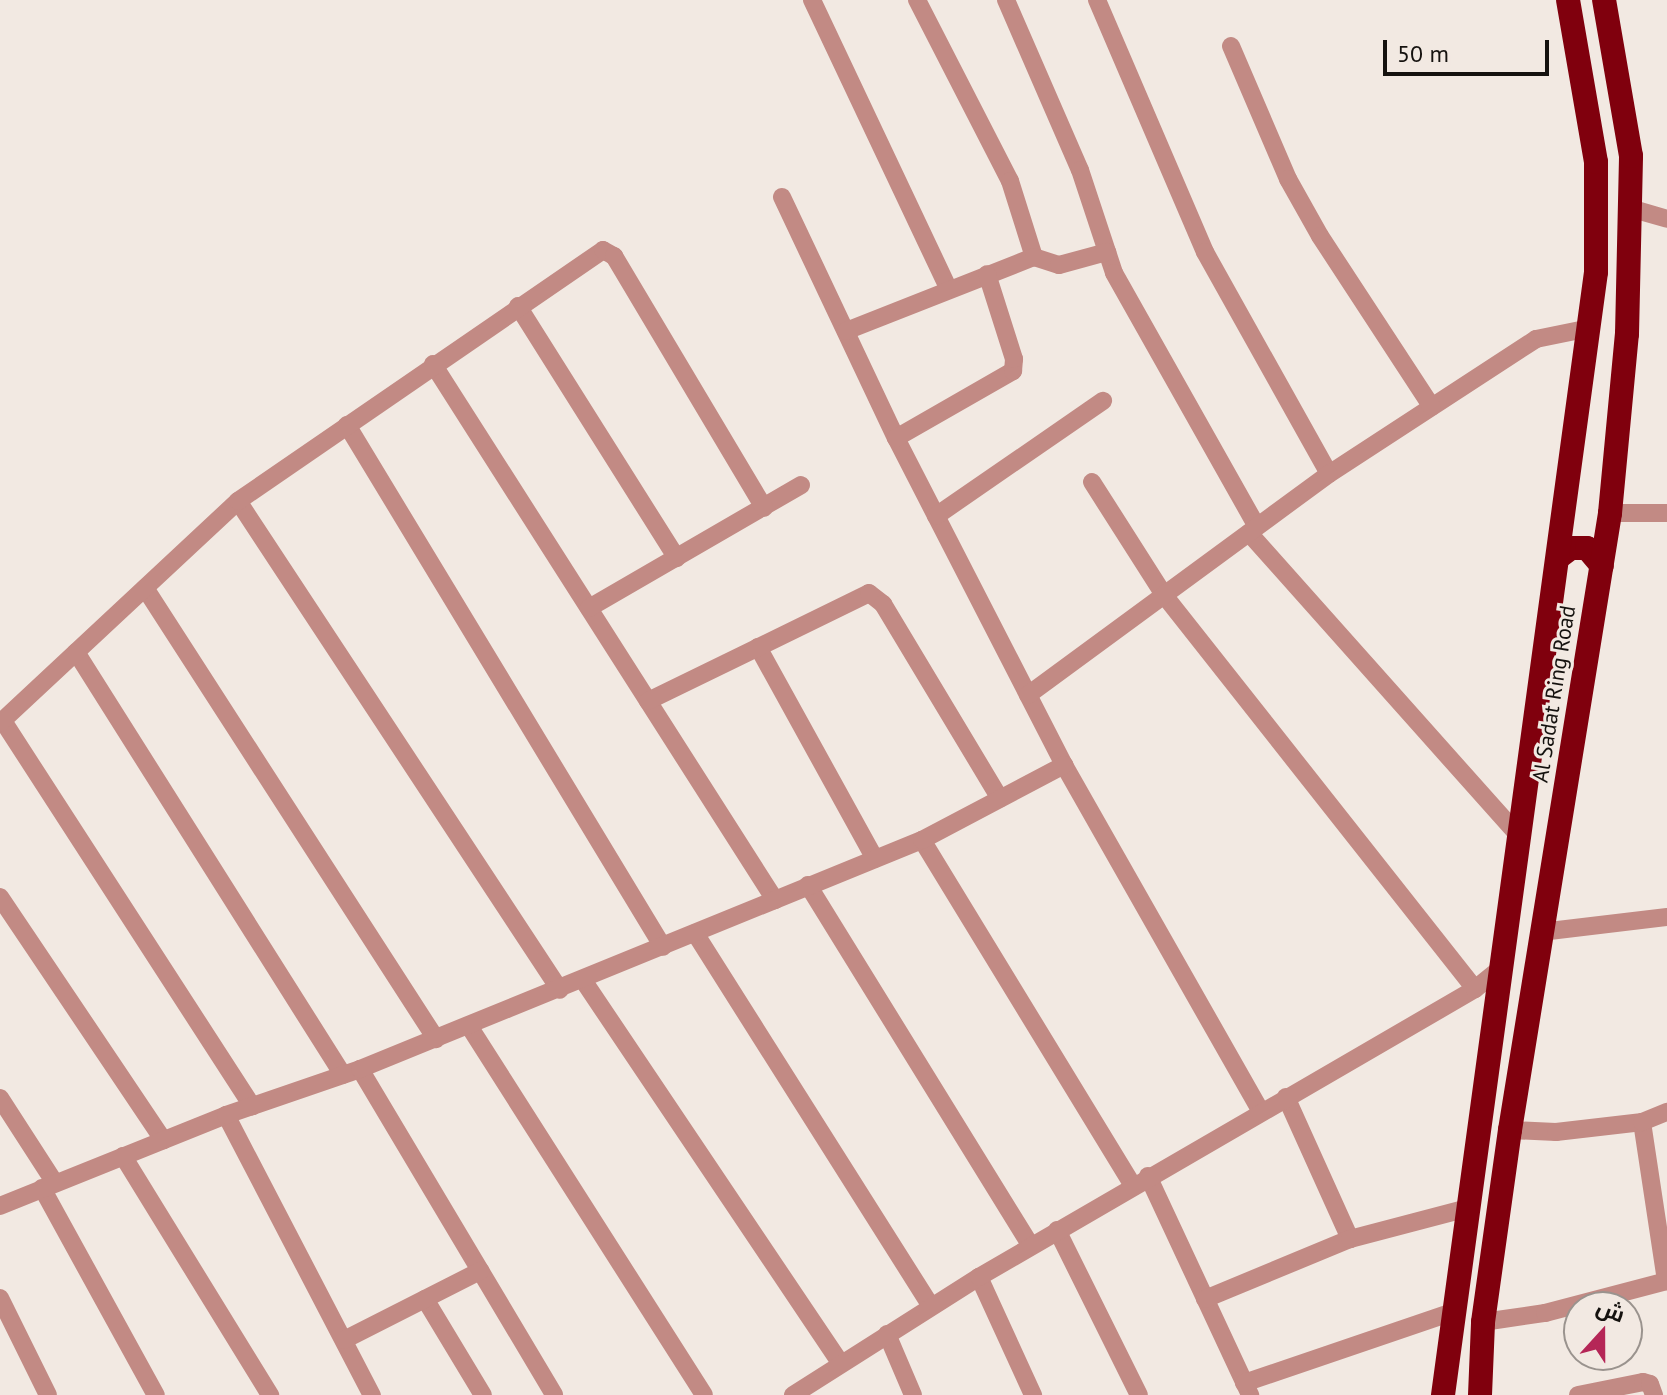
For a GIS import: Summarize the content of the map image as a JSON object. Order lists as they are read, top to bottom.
{
  "streets": {
    "highway": ["Al Sadat Ring Road"]
  },
  "scale_bar": "50 m",
  "north": "top"
}
